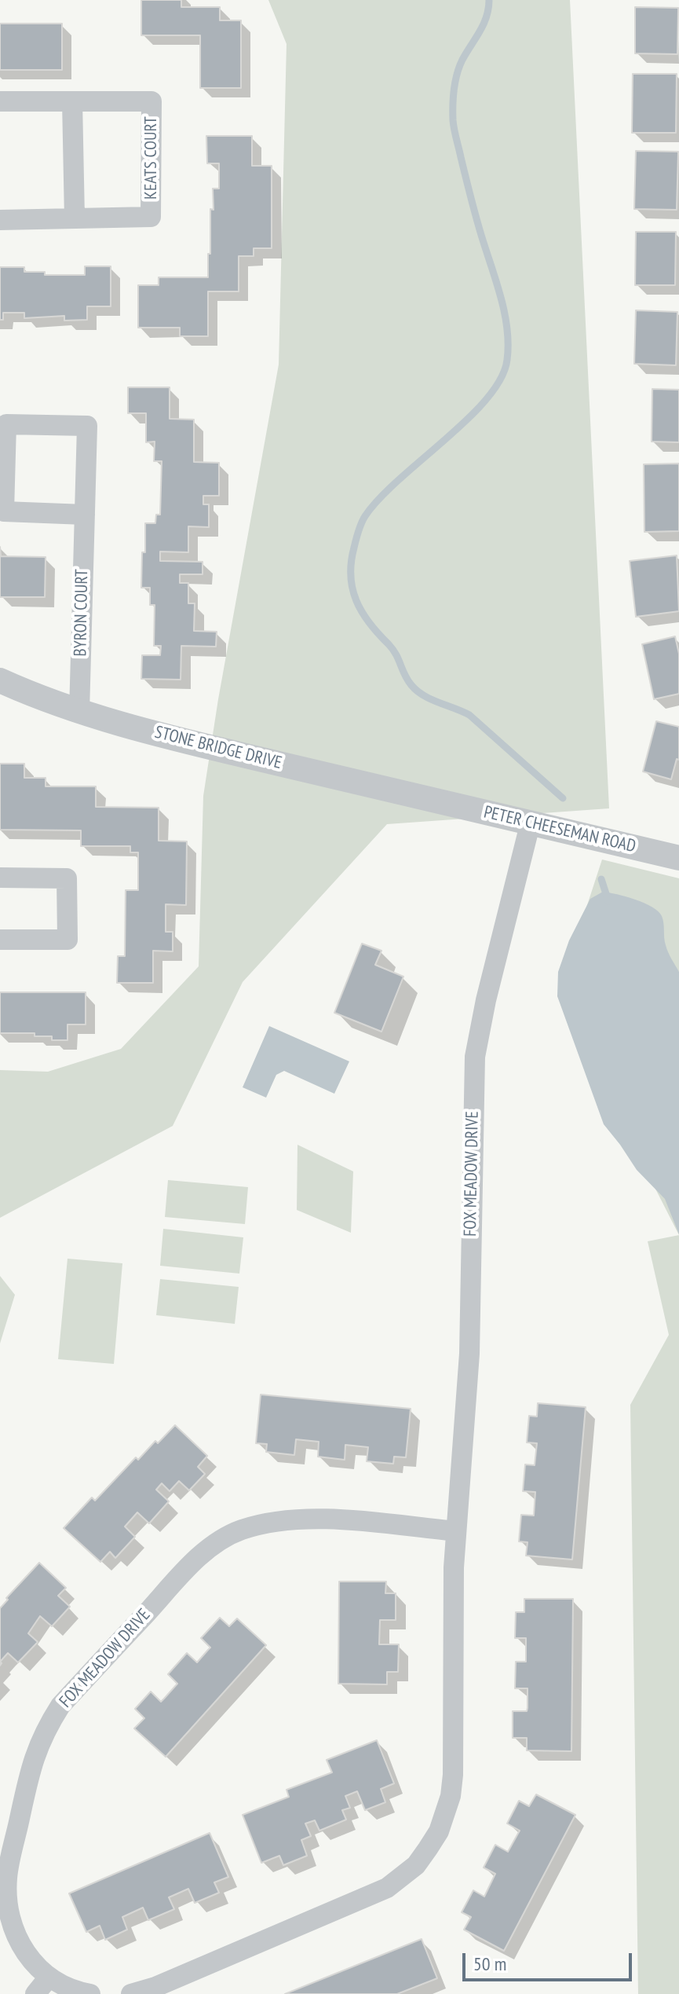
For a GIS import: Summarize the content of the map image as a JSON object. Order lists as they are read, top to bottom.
{
  "streets": {
    "street": [
      "KEATS COURT",
      "BYRON COURT",
      "STONE BRIDGE DRIVE",
      "PETER CHEESEMAN ROAD",
      "FOX MEADOW DRIVE"
    ]
  },
  "crossings": [
    ["BYRON COURT", "STONE BRIDGE DRIVE"],
    ["STONE BRIDGE DRIVE", "PETER CHEESEMAN ROAD"],
    ["PETER CHEESEMAN ROAD", "FOX MEADOW DRIVE"]
  ],
  "scale_bar": "50 m"
}
